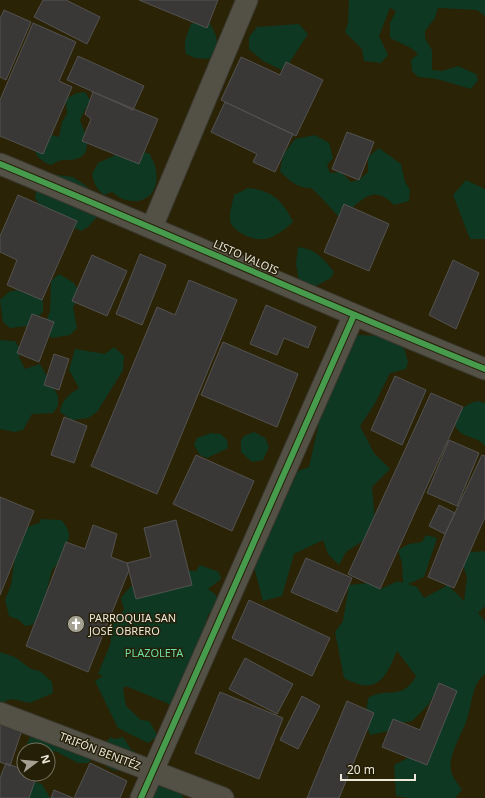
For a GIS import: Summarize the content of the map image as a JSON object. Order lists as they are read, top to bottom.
{
  "streets": {
    "street": ["LISTO VALOIS", "TRIFÓN BENITÉZ"]
  },
  "parks": ["PLAZOLETA"],
  "places": {
    "church": ["PARROQUIA SAN JOSÉ OBRERO"]
  },
  "scale_bar": "20 m",
  "north": "right"
}
